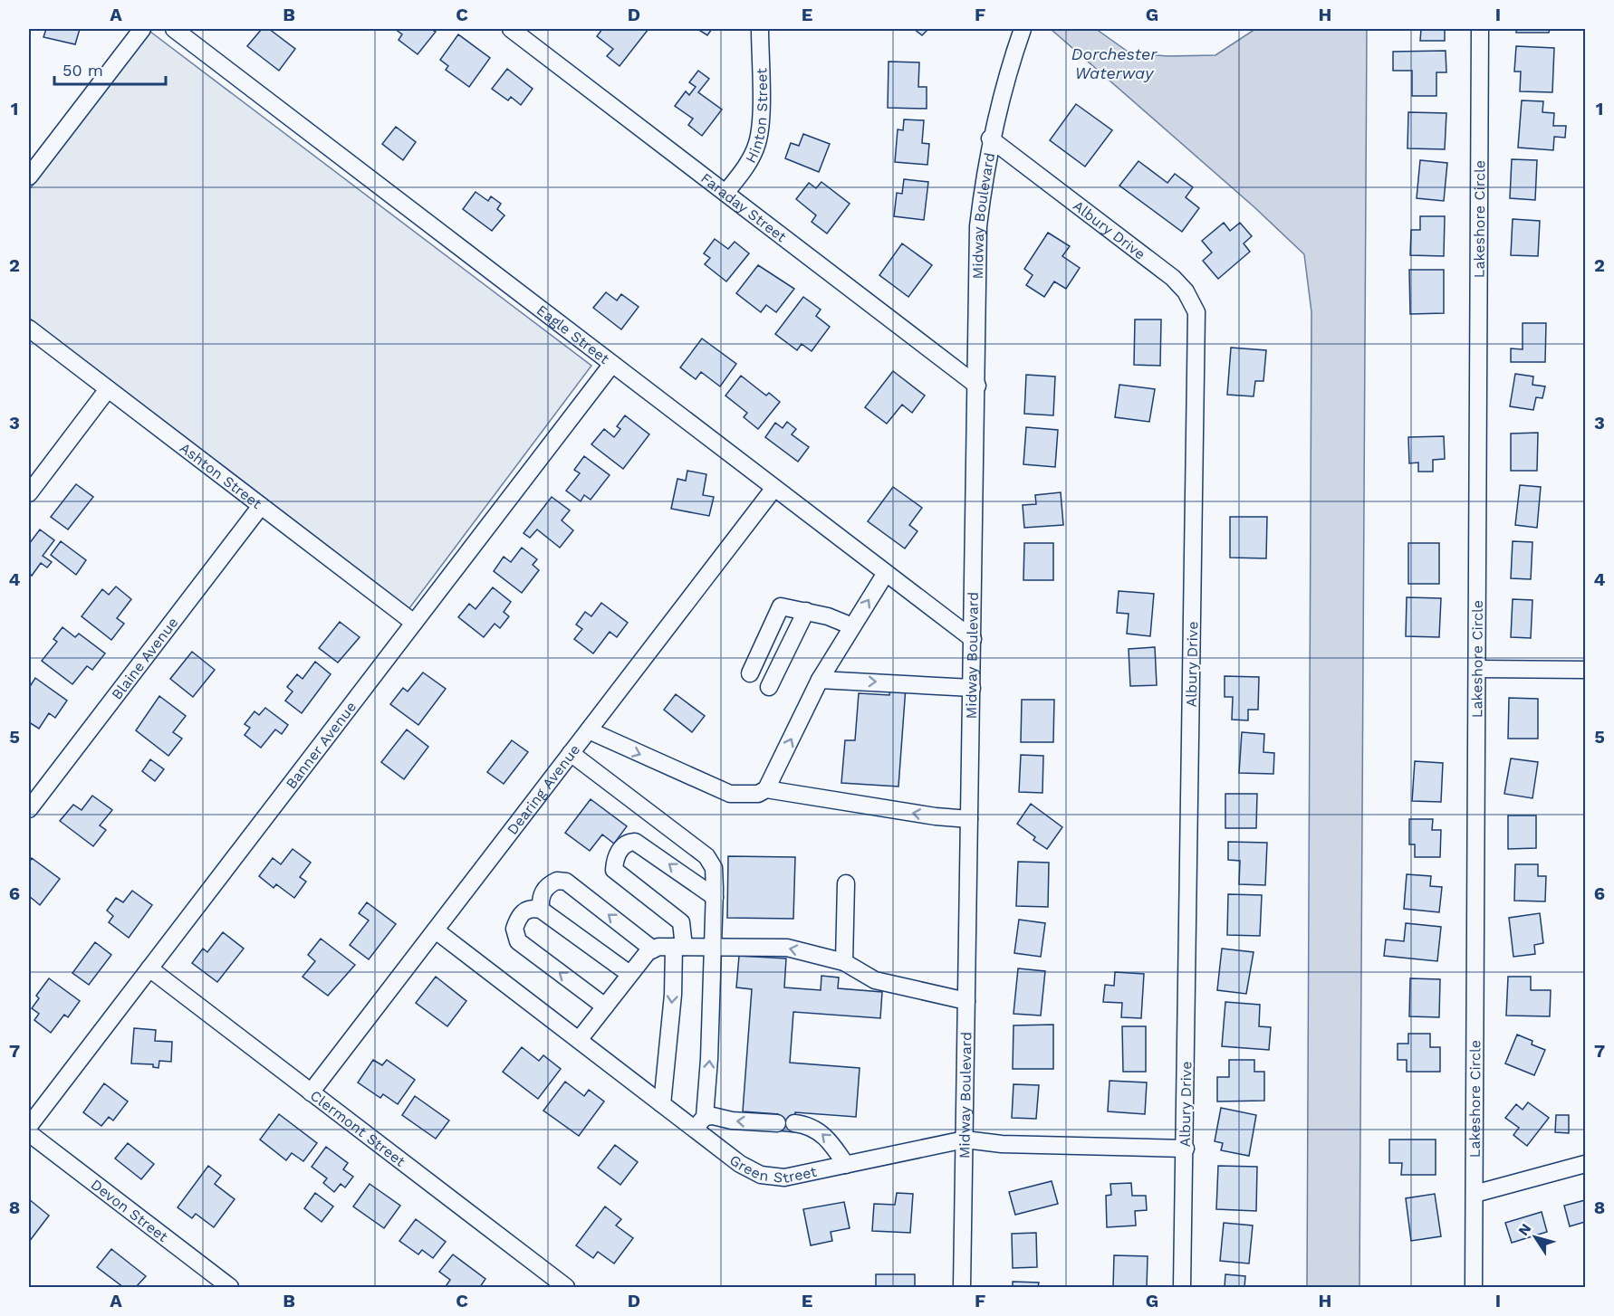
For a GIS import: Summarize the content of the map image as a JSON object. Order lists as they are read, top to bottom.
{
  "streets": {
    "street": [
      "Hinton Street",
      "Faraday Street",
      "Midway Boulevard",
      "Lakeshore Circle",
      "Albury Drive",
      "Eagle Street",
      "Ashton Street",
      "Blaine Avenue",
      "Banner Avenue",
      "Dearing Avenue",
      "Clermont Street",
      "Green Street",
      "Devon Street"
    ]
  },
  "crossings": [
    ["Hinton Street", "Faraday Street"],
    ["Faraday Street", "Midway Boulevard"],
    ["Midway Boulevard", "Albury Drive"],
    ["Midway Boulevard", "Eagle Street"],
    ["Midway Boulevard", "Green Street"],
    ["Albury Drive", "Green Street"],
    ["Eagle Street", "Banner Avenue"],
    ["Eagle Street", "Dearing Avenue"],
    ["Ashton Street", "Blaine Avenue"],
    ["Ashton Street", "Banner Avenue"],
    ["Banner Avenue", "Clermont Street"],
    ["Dearing Avenue", "Clermont Street"],
    ["Dearing Avenue", "Green Street"]
  ],
  "water": ["Dorchester Waterway"],
  "scale_bar": "50 m",
  "north": "top left",
  "grid": {
    "columns": [
      "A",
      "B",
      "C",
      "D",
      "E",
      "F",
      "G",
      "H",
      "I"
    ],
    "rows": [
      "1",
      "2",
      "3",
      "4",
      "5",
      "6",
      "7",
      "8"
    ]
  }
}
